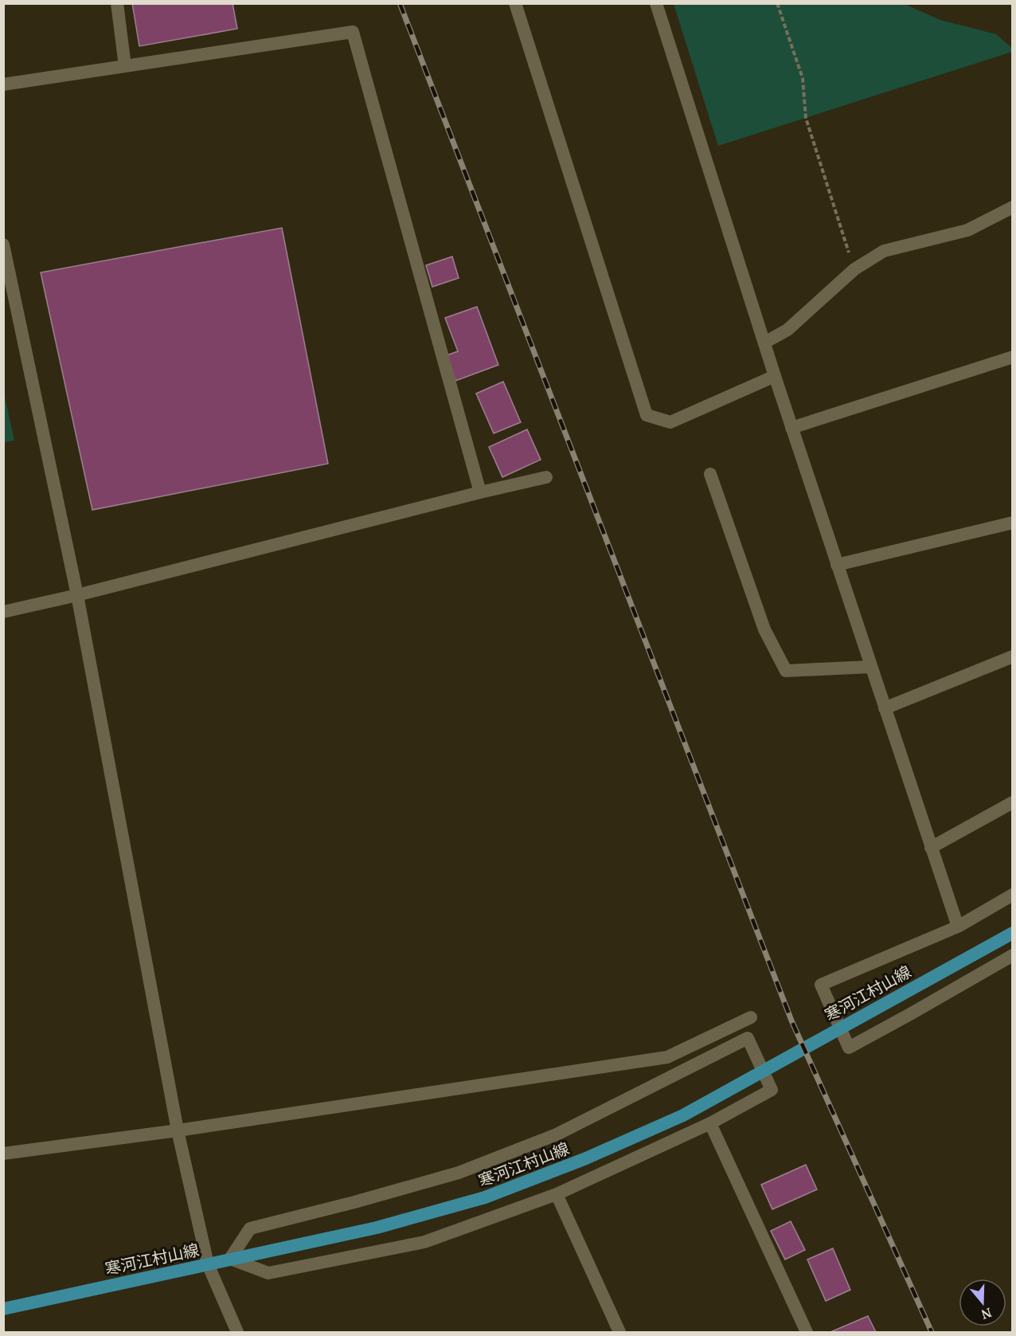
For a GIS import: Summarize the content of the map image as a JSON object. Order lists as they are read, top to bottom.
{
  "streets": {
    "main road": ["寒河江村山線"]
  },
  "north": "bottom"
}
